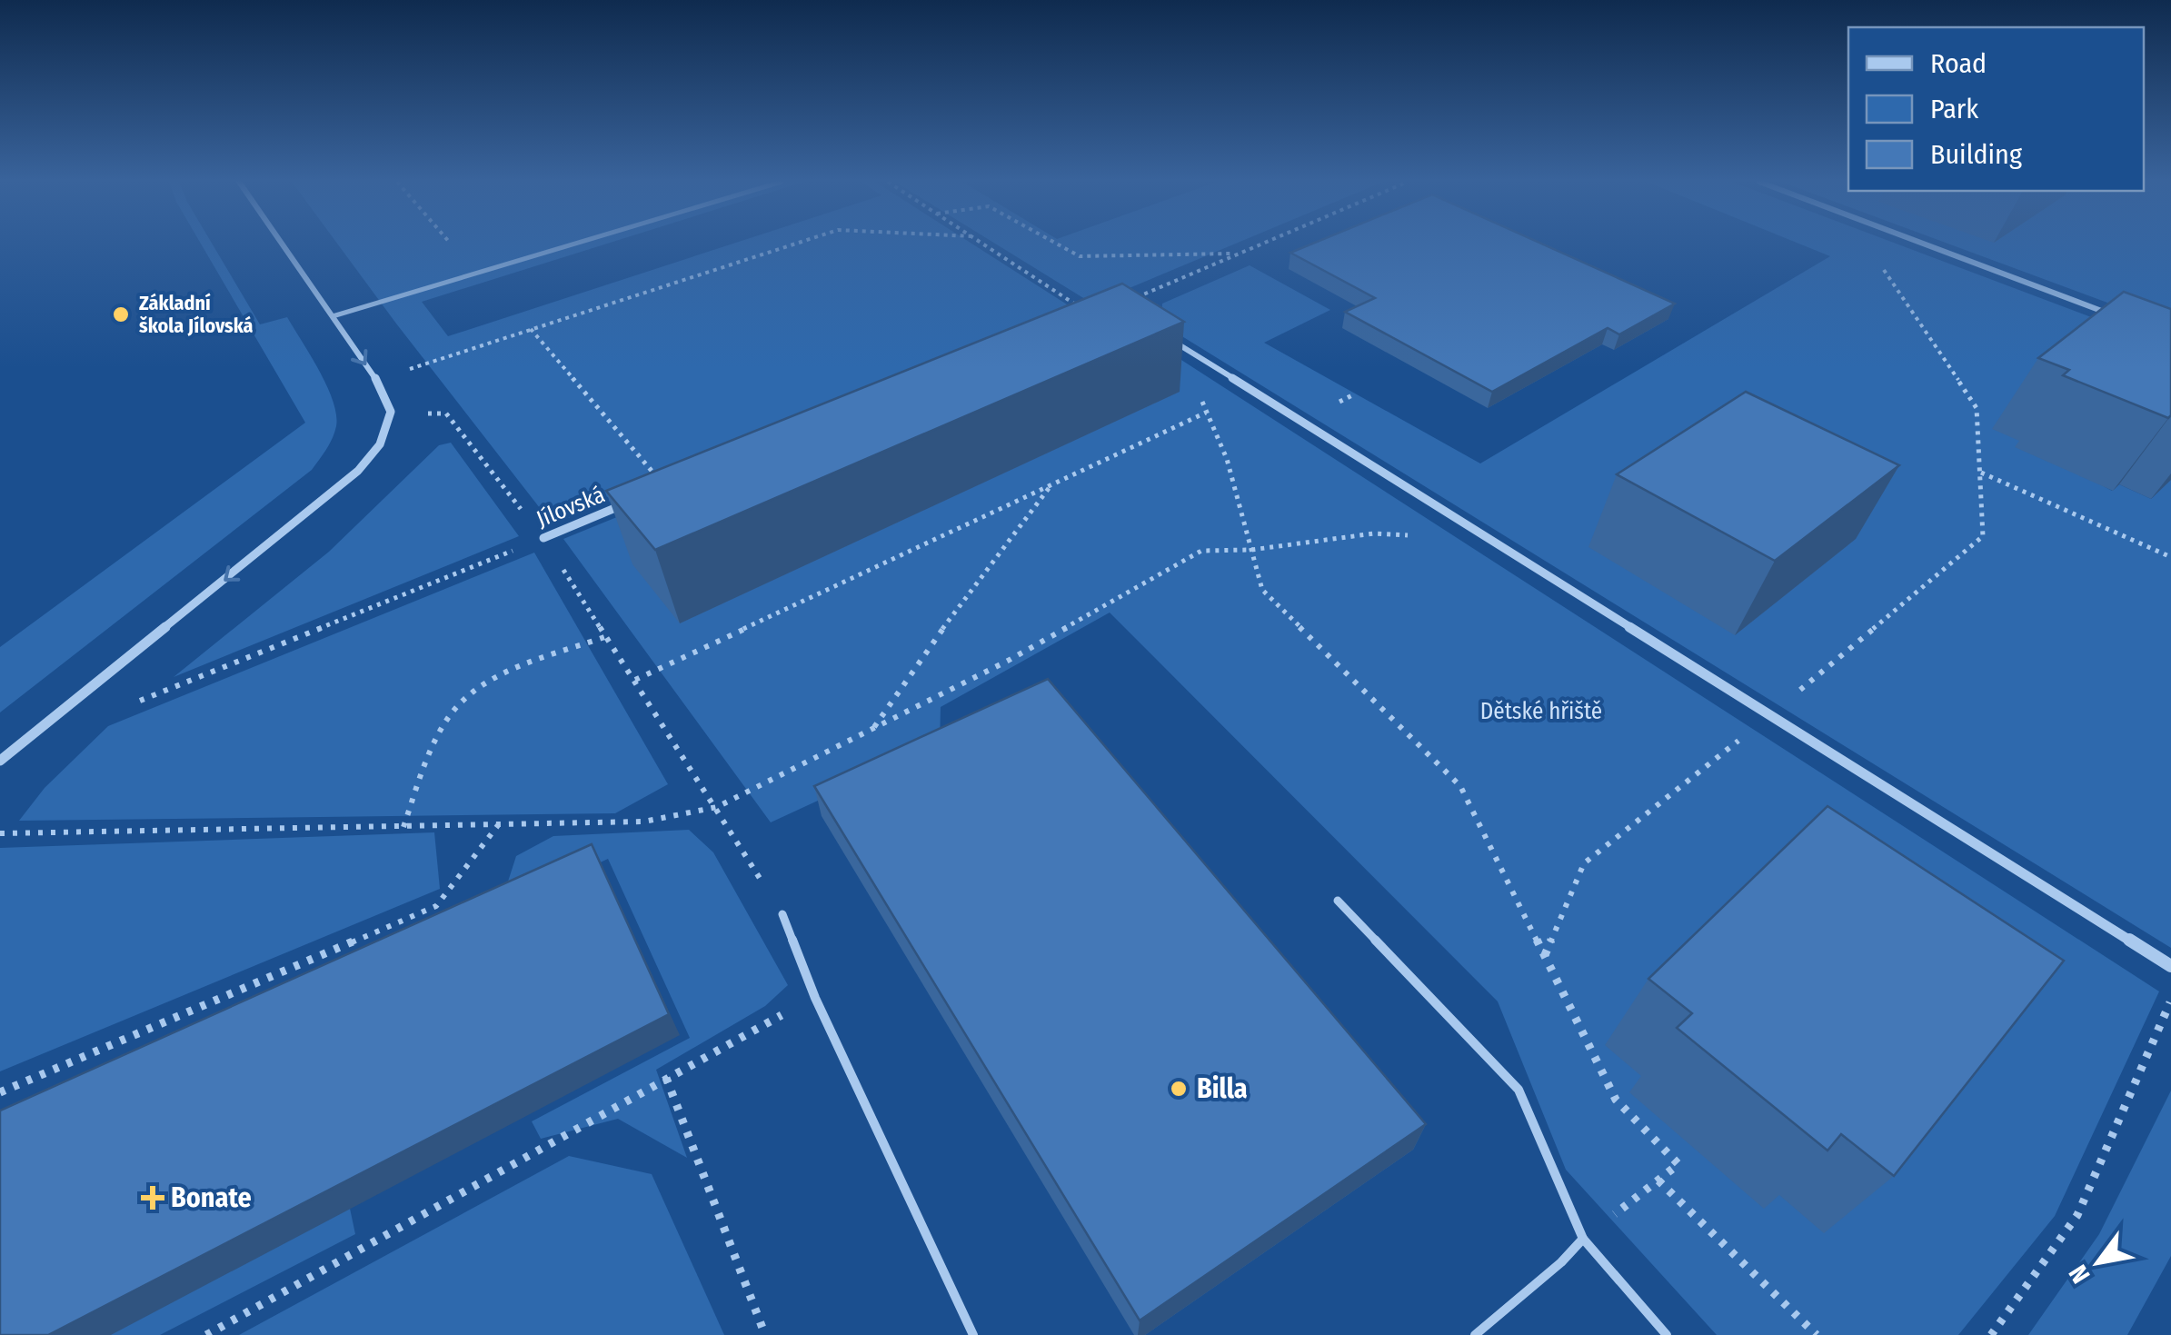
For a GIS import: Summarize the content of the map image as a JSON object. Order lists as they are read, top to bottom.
{
  "streets": {
    "street": ["Jílovská"]
  },
  "parks": ["Dětské hřiště"],
  "places": {
    "other": ["Základní škola Jílovská", "Billa"],
    "health": ["Bonate"]
  },
  "legend": ["Road", "Park", "Building"],
  "north": "bottom left"
}
